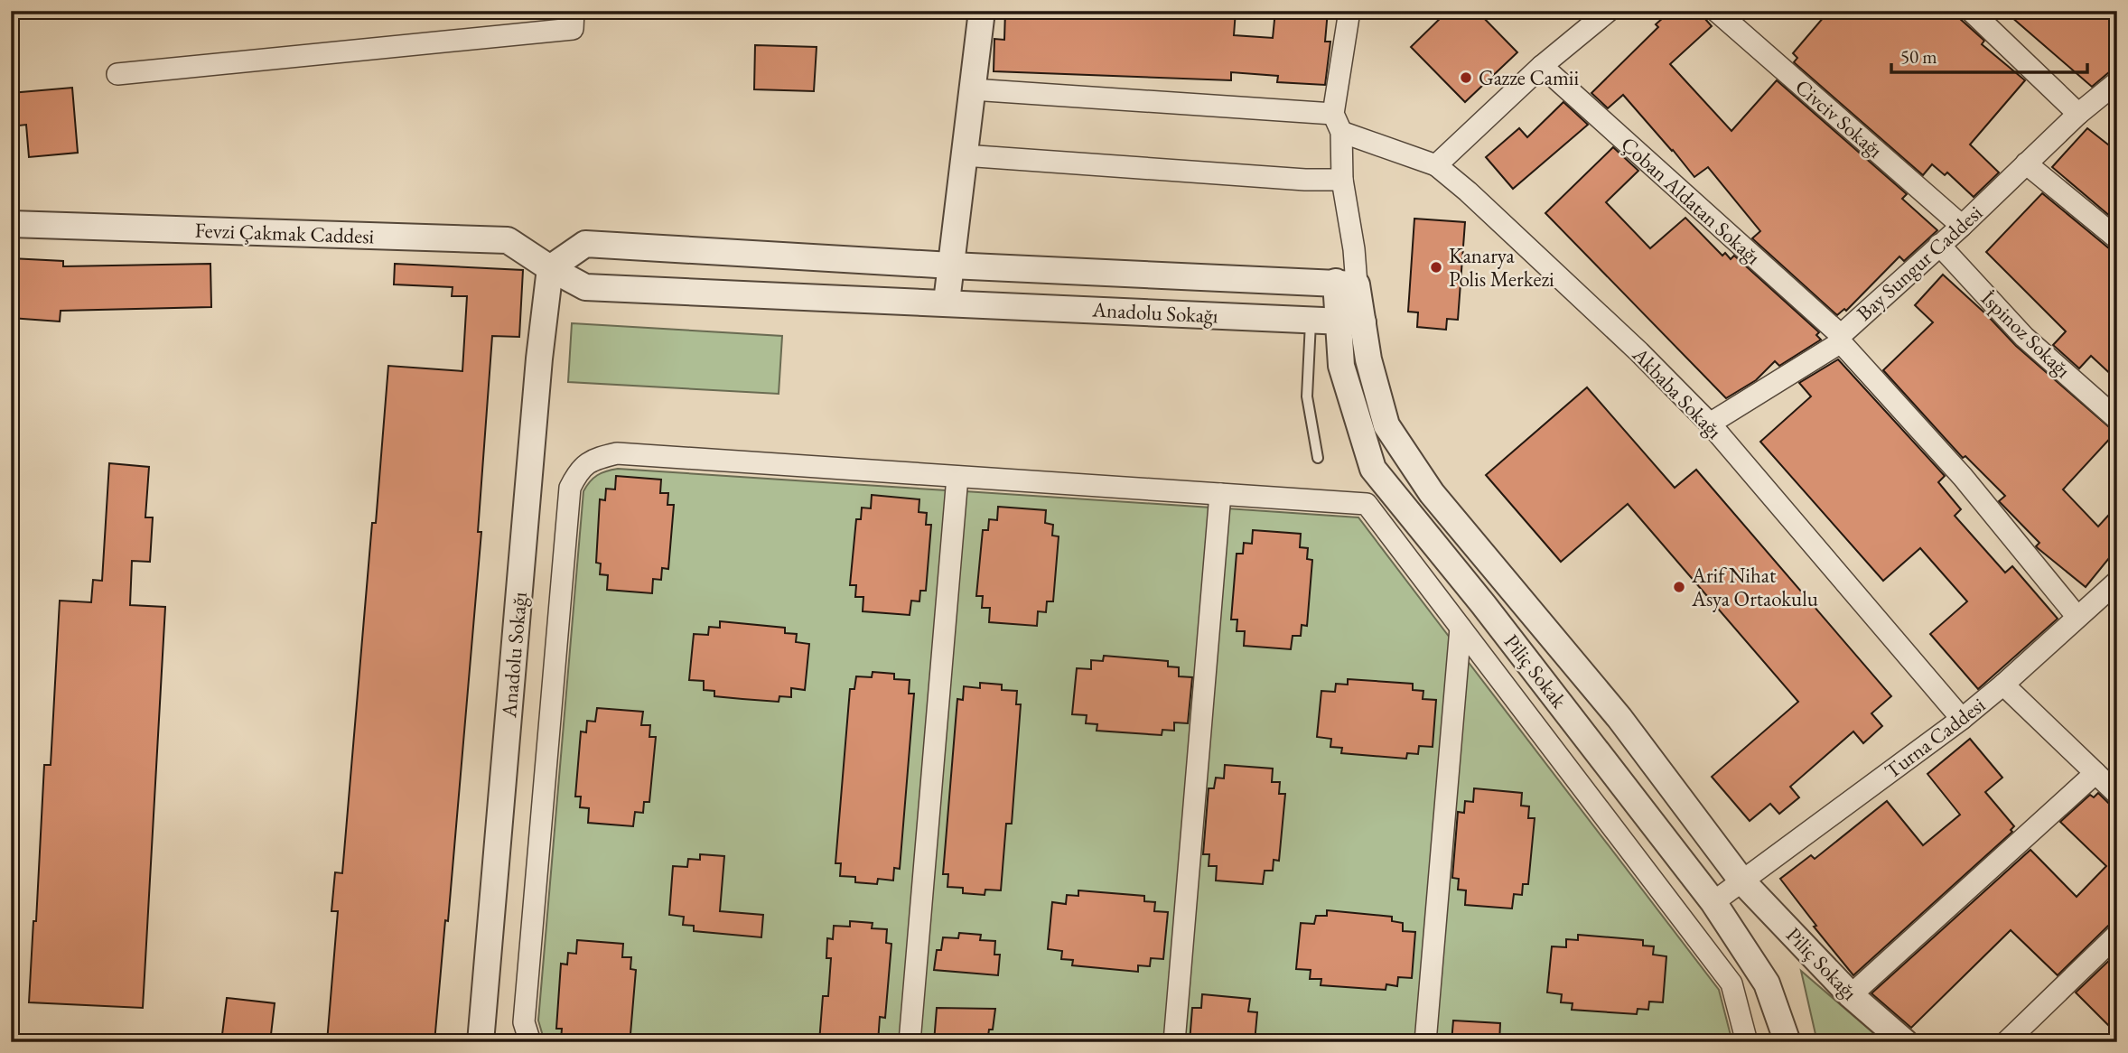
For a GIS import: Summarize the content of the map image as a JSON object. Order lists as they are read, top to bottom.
{
  "streets": {
    "street": [
      "Civciv Sokağı",
      "Çoban Aldatan Sokağı",
      "Fevzi Çakmak Caddesi",
      "Bay Sungur Caddesi",
      "Anadolu Sokağı",
      "İspinoz Sokağı",
      "Akbaba Sokağı",
      "Piliç Sokak",
      "Turna Caddesi",
      "Piliç Sokağı"
    ]
  },
  "crossings": [
    ["Civciv Sokağı", "Bay Sungur Caddesi"],
    ["Çoban Aldatan Sokağı", "Bay Sungur Caddesi"],
    ["Çoban Aldatan Sokağı", "Turna Caddesi"],
    ["Fevzi Çakmak Caddesi", "Anadolu Sokağı"],
    ["Bay Sungur Caddesi", "İspinoz Sokağı"],
    ["Bay Sungur Caddesi", "Akbaba Sokağı"],
    ["Anadolu Sokağı", "Piliç Sokak"],
    ["Akbaba Sokağı", "Turna Caddesi"],
    ["Piliç Sokak", "Turna Caddesi"],
    ["Piliç Sokak", "Piliç Sokağı"],
    ["Turna Caddesi", "Piliç Sokağı"]
  ],
  "places": ["Gazze Camii", "Kanarya Polis Merkezi", "Arif Nihat Asya Ortaokulu"],
  "scale_bar": "50 m"
}
